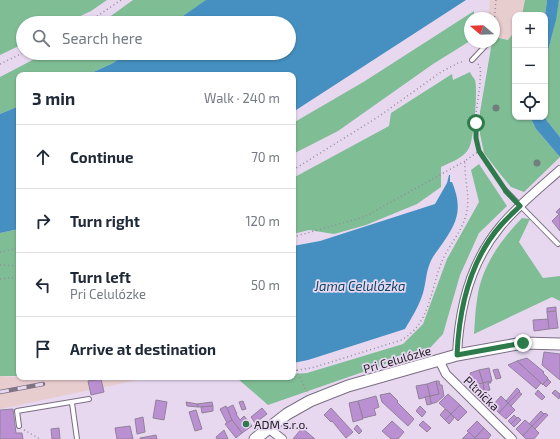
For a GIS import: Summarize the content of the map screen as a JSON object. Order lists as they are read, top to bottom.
{
  "streets": {
    "street": ["Pri Celulózke", "Pltnícka"]
  },
  "crossings": [
    ["Pri Celulózke", "Pltnícka"]
  ],
  "water": ["Jama Celulózka"],
  "places": ["ADM s.r.o."],
  "north": "left",
  "page": {
    "map_buttons": ["+", "−"],
    "search": "Search here",
    "heading": ["3 min", "Walk · 240 m"],
    "list": [
      ["Continue", "70 m"],
      ["Turn right", "120 m"],
      ["Turn left", "Pri Celulózke", "50 m"],
      "Arrive at destination"
    ]
  }
}
